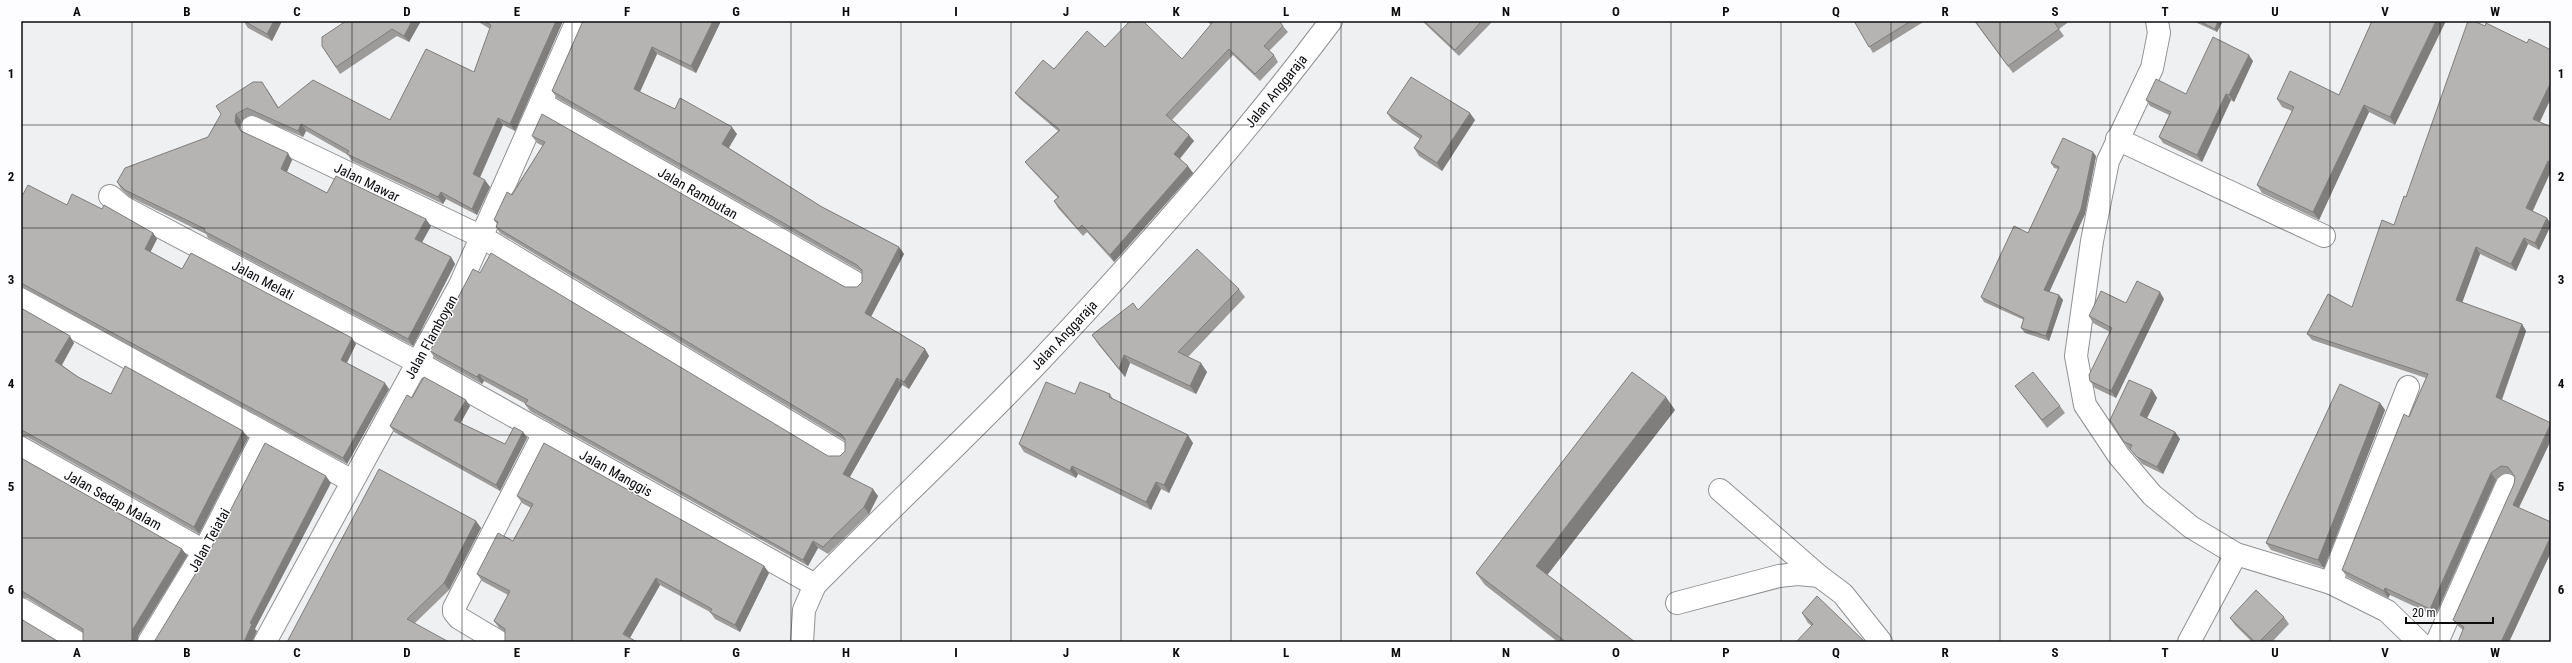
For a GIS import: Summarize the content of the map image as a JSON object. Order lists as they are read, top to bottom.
{
  "streets": {
    "street": [
      "Jalan Anggaraja",
      "Jalan Mawar",
      "Jalan Rambutan",
      "Jalan Melati",
      "Jalan Flamboyan",
      "Jalan Manggis",
      "Jalan Sedap Malam",
      "Jalan Teiatai"
    ]
  },
  "crossings": [
    ["Jalan Anggaraja", "Jalan Manggis"],
    ["Jalan Mawar", "Jalan Flamboyan"],
    ["Jalan Rambutan", "Jalan Flamboyan"],
    ["Jalan Melati", "Jalan Flamboyan"],
    ["Jalan Melati", "Jalan Manggis"],
    ["Jalan Flamboyan", "Jalan Manggis"],
    ["Jalan Sedap Malam", "Jalan Teiatai"]
  ],
  "scale_bar": "20 m",
  "grid": {
    "columns": [
      "A",
      "B",
      "C",
      "D",
      "E",
      "F",
      "G",
      "H",
      "I",
      "J",
      "K",
      "L",
      "M",
      "N",
      "O",
      "P",
      "Q",
      "R",
      "S",
      "T",
      "U",
      "V",
      "W"
    ],
    "rows": [
      "1",
      "2",
      "3",
      "4",
      "5",
      "6"
    ]
  }
}
